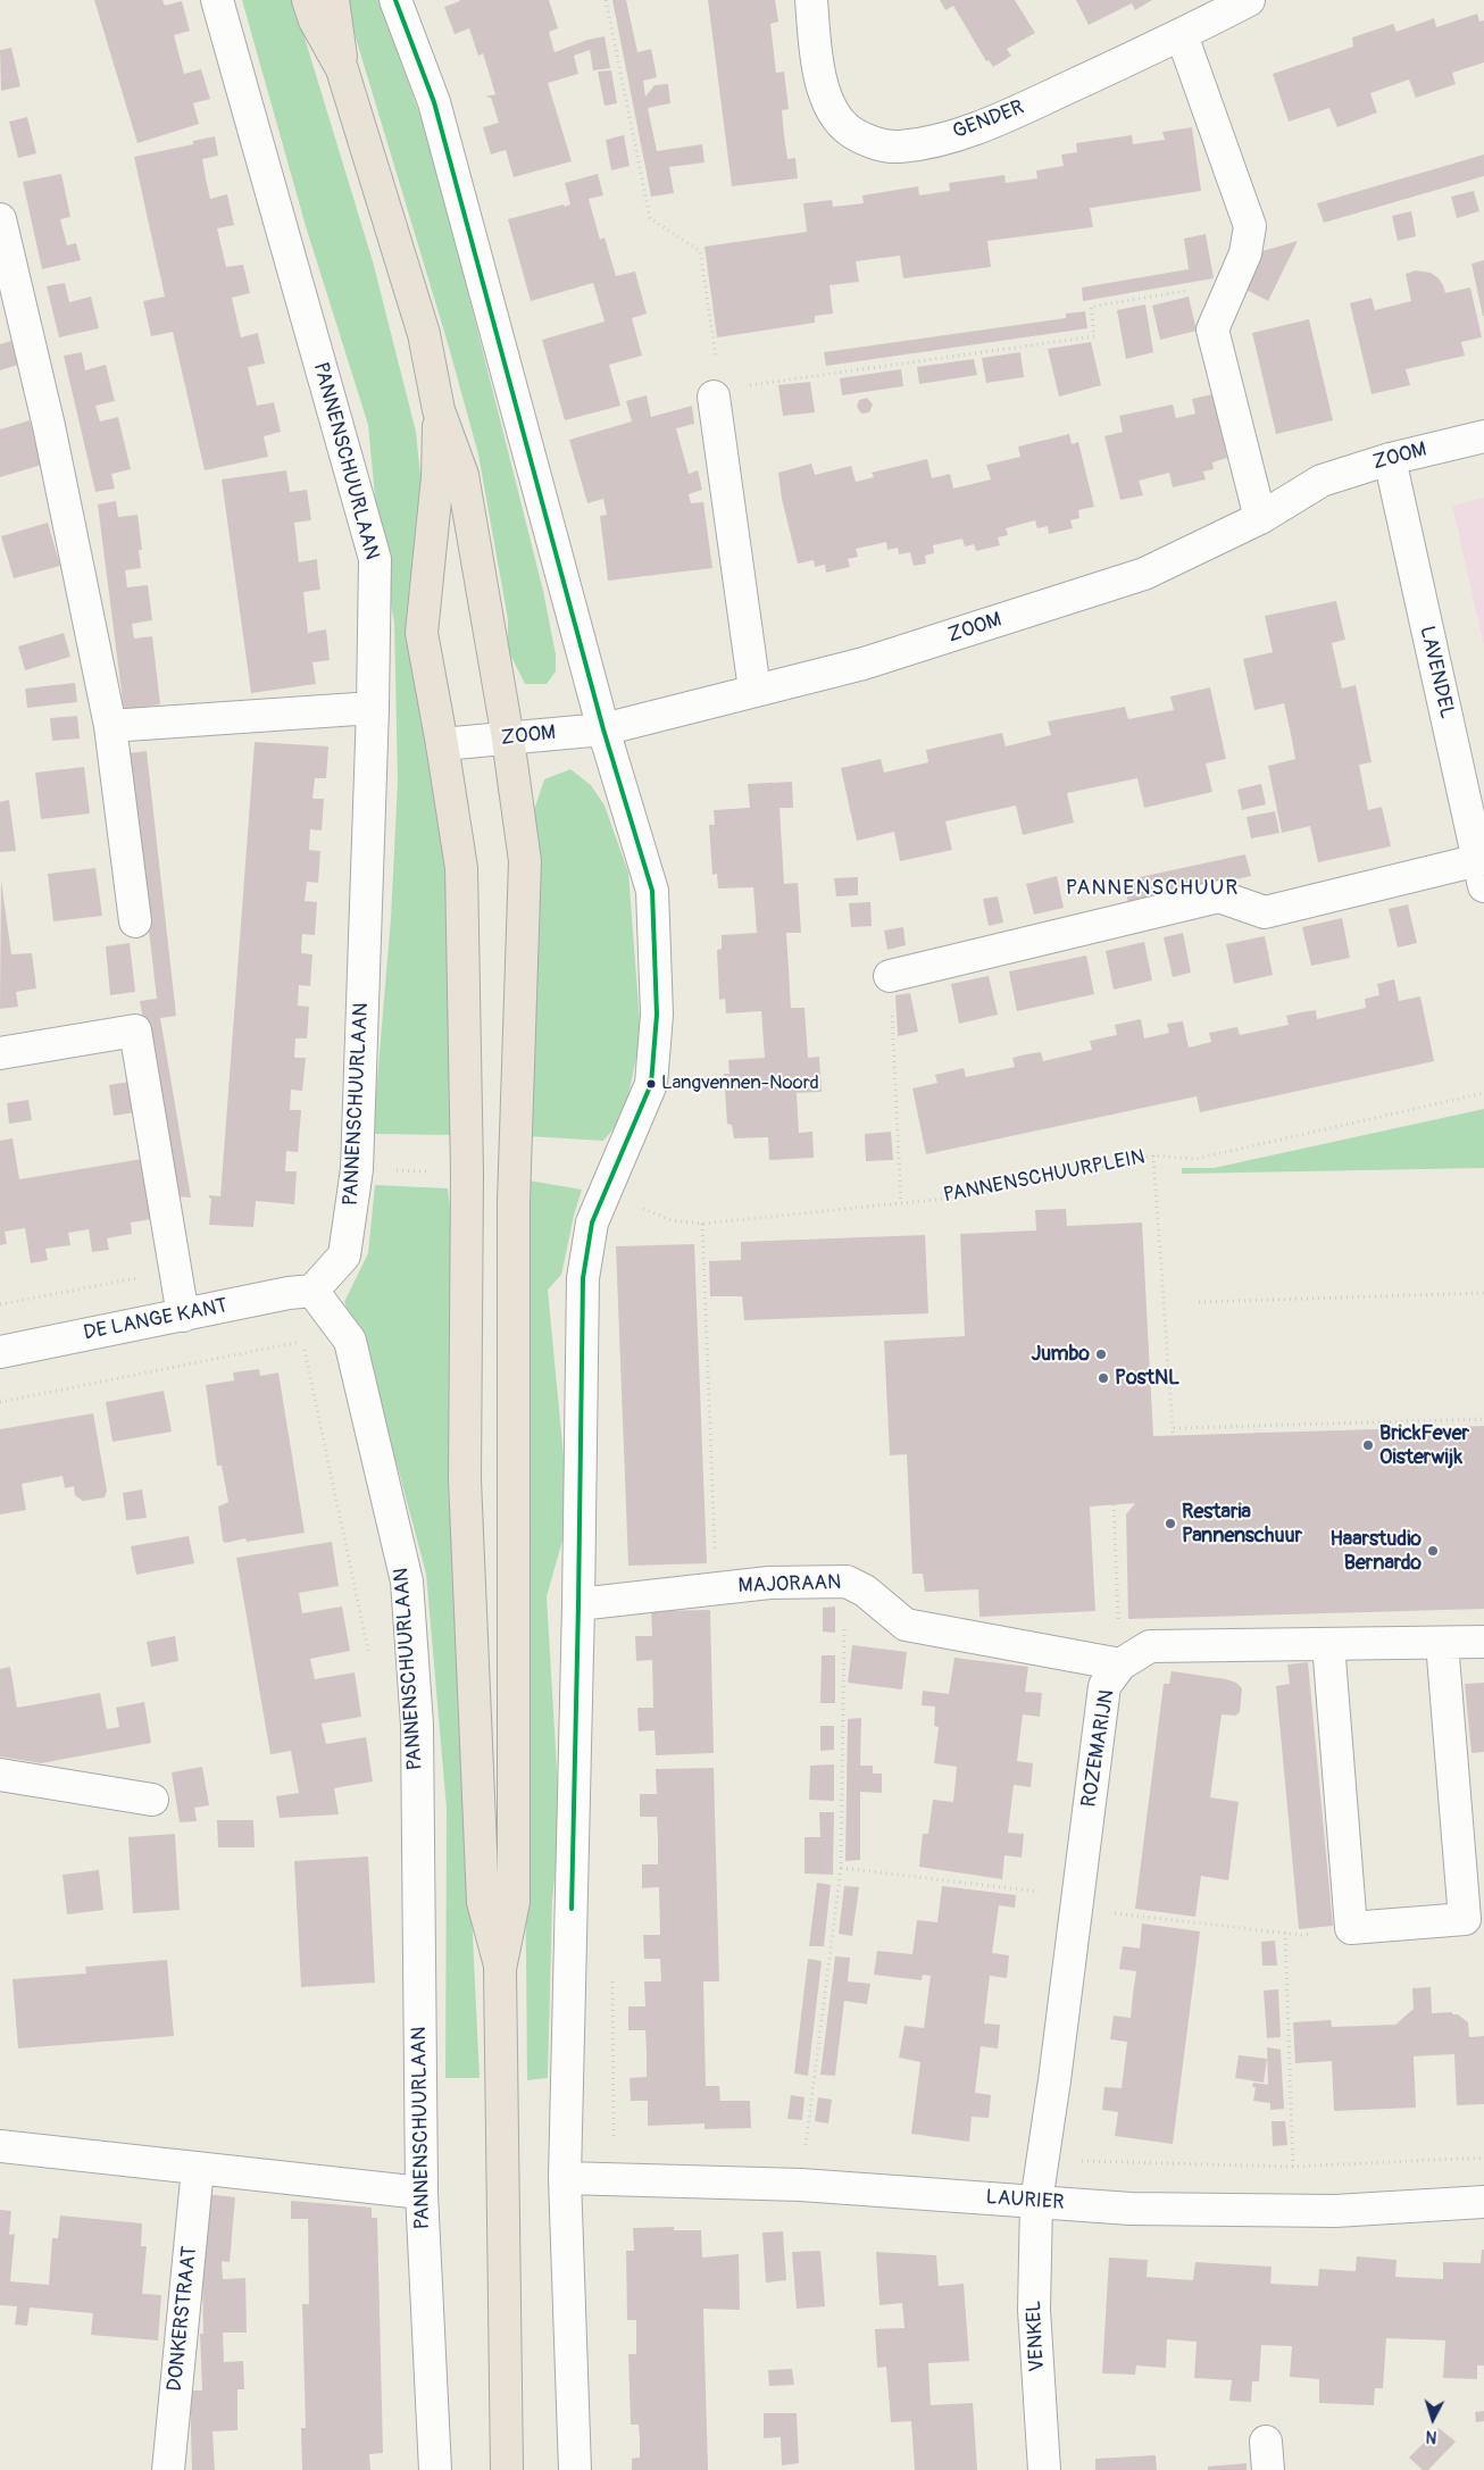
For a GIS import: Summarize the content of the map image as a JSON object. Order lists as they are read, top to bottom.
{
  "streets": {
    "street": [
      "GENDER",
      "ZOOM",
      "PANNENSCHUURLAAN",
      "LAVENDEL",
      "DE LANGE KANT",
      "MAJORAAN",
      "ROZEMARIJN",
      "LAURIER",
      "DONKERSTRAAT",
      "VENKEL"
    ],
    "path": ["PANNENSCHUURPLEIN"]
  },
  "crossings": [
    ["ZOOM", "LAVENDEL"],
    ["PANNENSCHUURLAAN", "DE LANGE KANT"],
    ["MAJORAAN", "ROZEMARIJN"],
    ["ROZEMARIJN", "LAURIER"],
    ["ROZEMARIJN", "VENKEL"],
    ["LAURIER", "VENKEL"]
  ],
  "districts": ["PANNENSCHUUR"],
  "places": [
    "Langvennen-Noord",
    "Jumbo",
    "PostNL",
    "BrickFever Oisterwijk",
    "Restaria Pannenschuur",
    "Haarstudio Bernardo"
  ],
  "north": "bottom"
}
